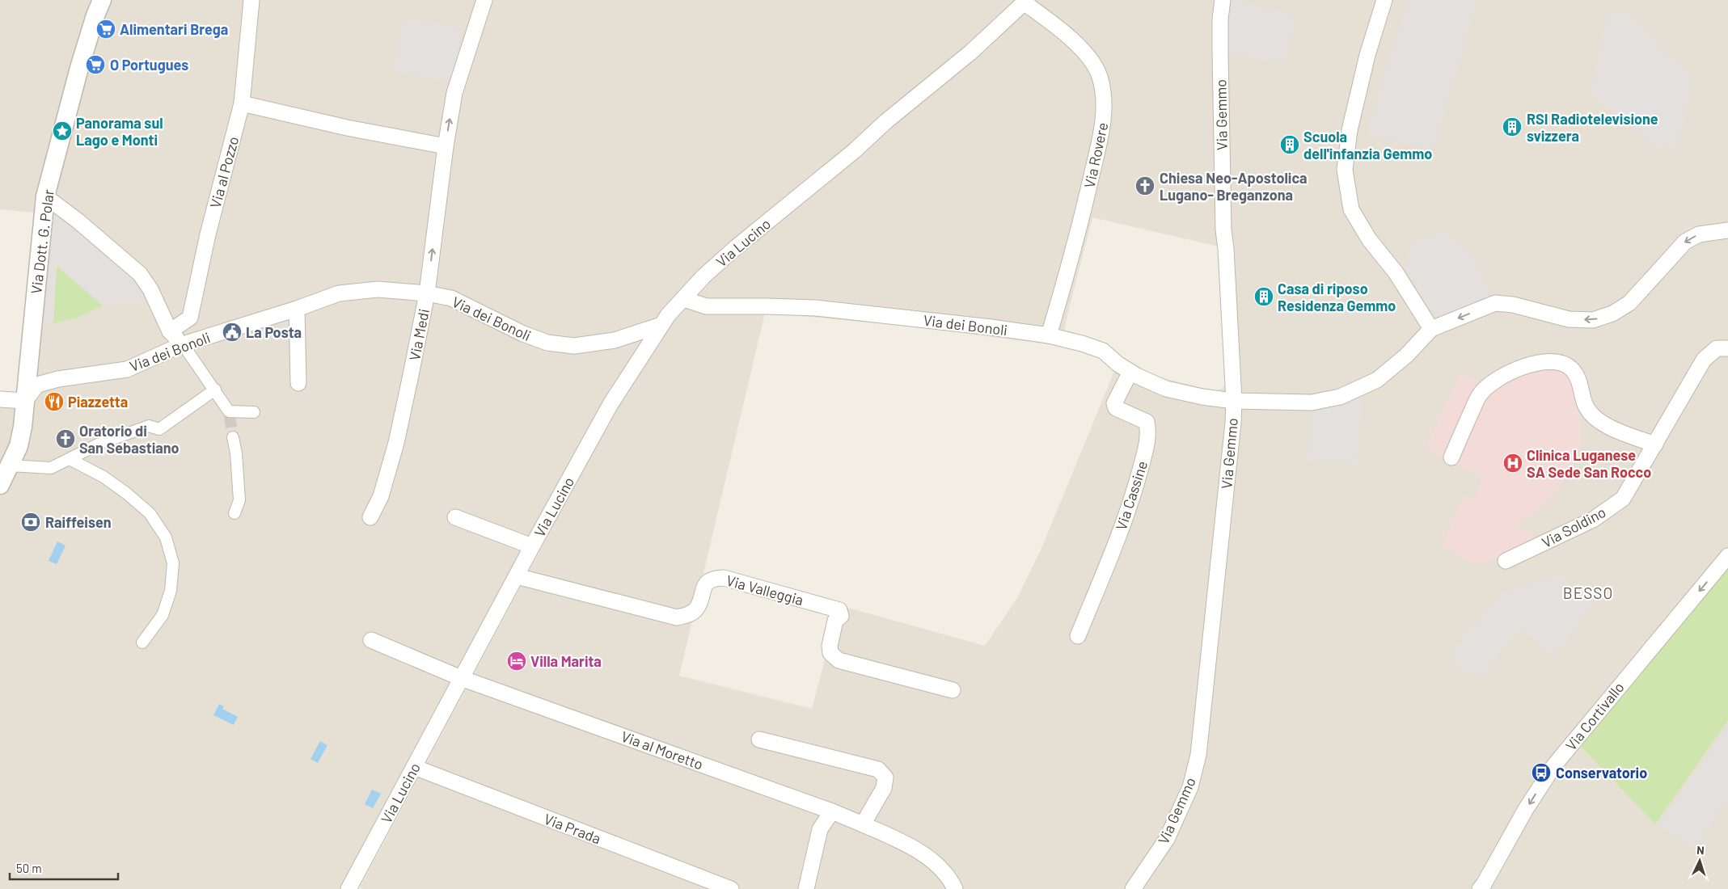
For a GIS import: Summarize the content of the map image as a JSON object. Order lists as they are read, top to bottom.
{
  "streets": {
    "street": [
      "Via Gemmo",
      "Via Rovere",
      "Via al Pozzo",
      "Via Dott. G. Polar",
      "Via Lucino",
      "Via dei Bonoli",
      "Via Medi",
      "Via Cassine",
      "Via Soldino",
      "Via Valleggia",
      "Via Cortivallo",
      "Via al Moretto",
      "Via Prada"
    ]
  },
  "crossings": [
    ["Via Gemmo", "Via dei Bonoli"],
    ["Via Rovere", "Via Lucino"],
    ["Via Rovere", "Via dei Bonoli"],
    ["Via Dott. G. Polar", "Via dei Bonoli"],
    ["Via Lucino", "Via dei Bonoli"],
    ["Via Lucino", "Via Valleggia"],
    ["Via Lucino", "Via al Moretto"],
    ["Via Lucino", "Via Prada"],
    ["Via dei Bonoli", "Via Medi"],
    ["Via dei Bonoli", "Via Cassine"]
  ],
  "one_way": ["Via Medi", "Via Cortivallo"],
  "districts": ["BESSO"],
  "places": {
    "supermarket": ["Alimentari Brega", "O Portugues"],
    "building": ["RSI Radiotelevisione svizzera", "Scuola dell'infanzia Gemmo", "Casa di riposo Residenza Gemmo"],
    "place": ["Panorama sul Lago e Monti"],
    "church": ["Chiesa Neo-Apostolica Lugano- Breganzona", "Oratorio di San Sebastiano"],
    "public building": ["La Posta"],
    "restaurant": ["Piazzetta"],
    "hospital": ["Clinica Luganese SA Sede San Rocco"],
    "bank": ["Raiffeisen"],
    "hotel": ["Villa Marita"],
    "bus stop": ["Conservatorio"]
  },
  "scale_bar": "50 m",
  "north": "top"
}
